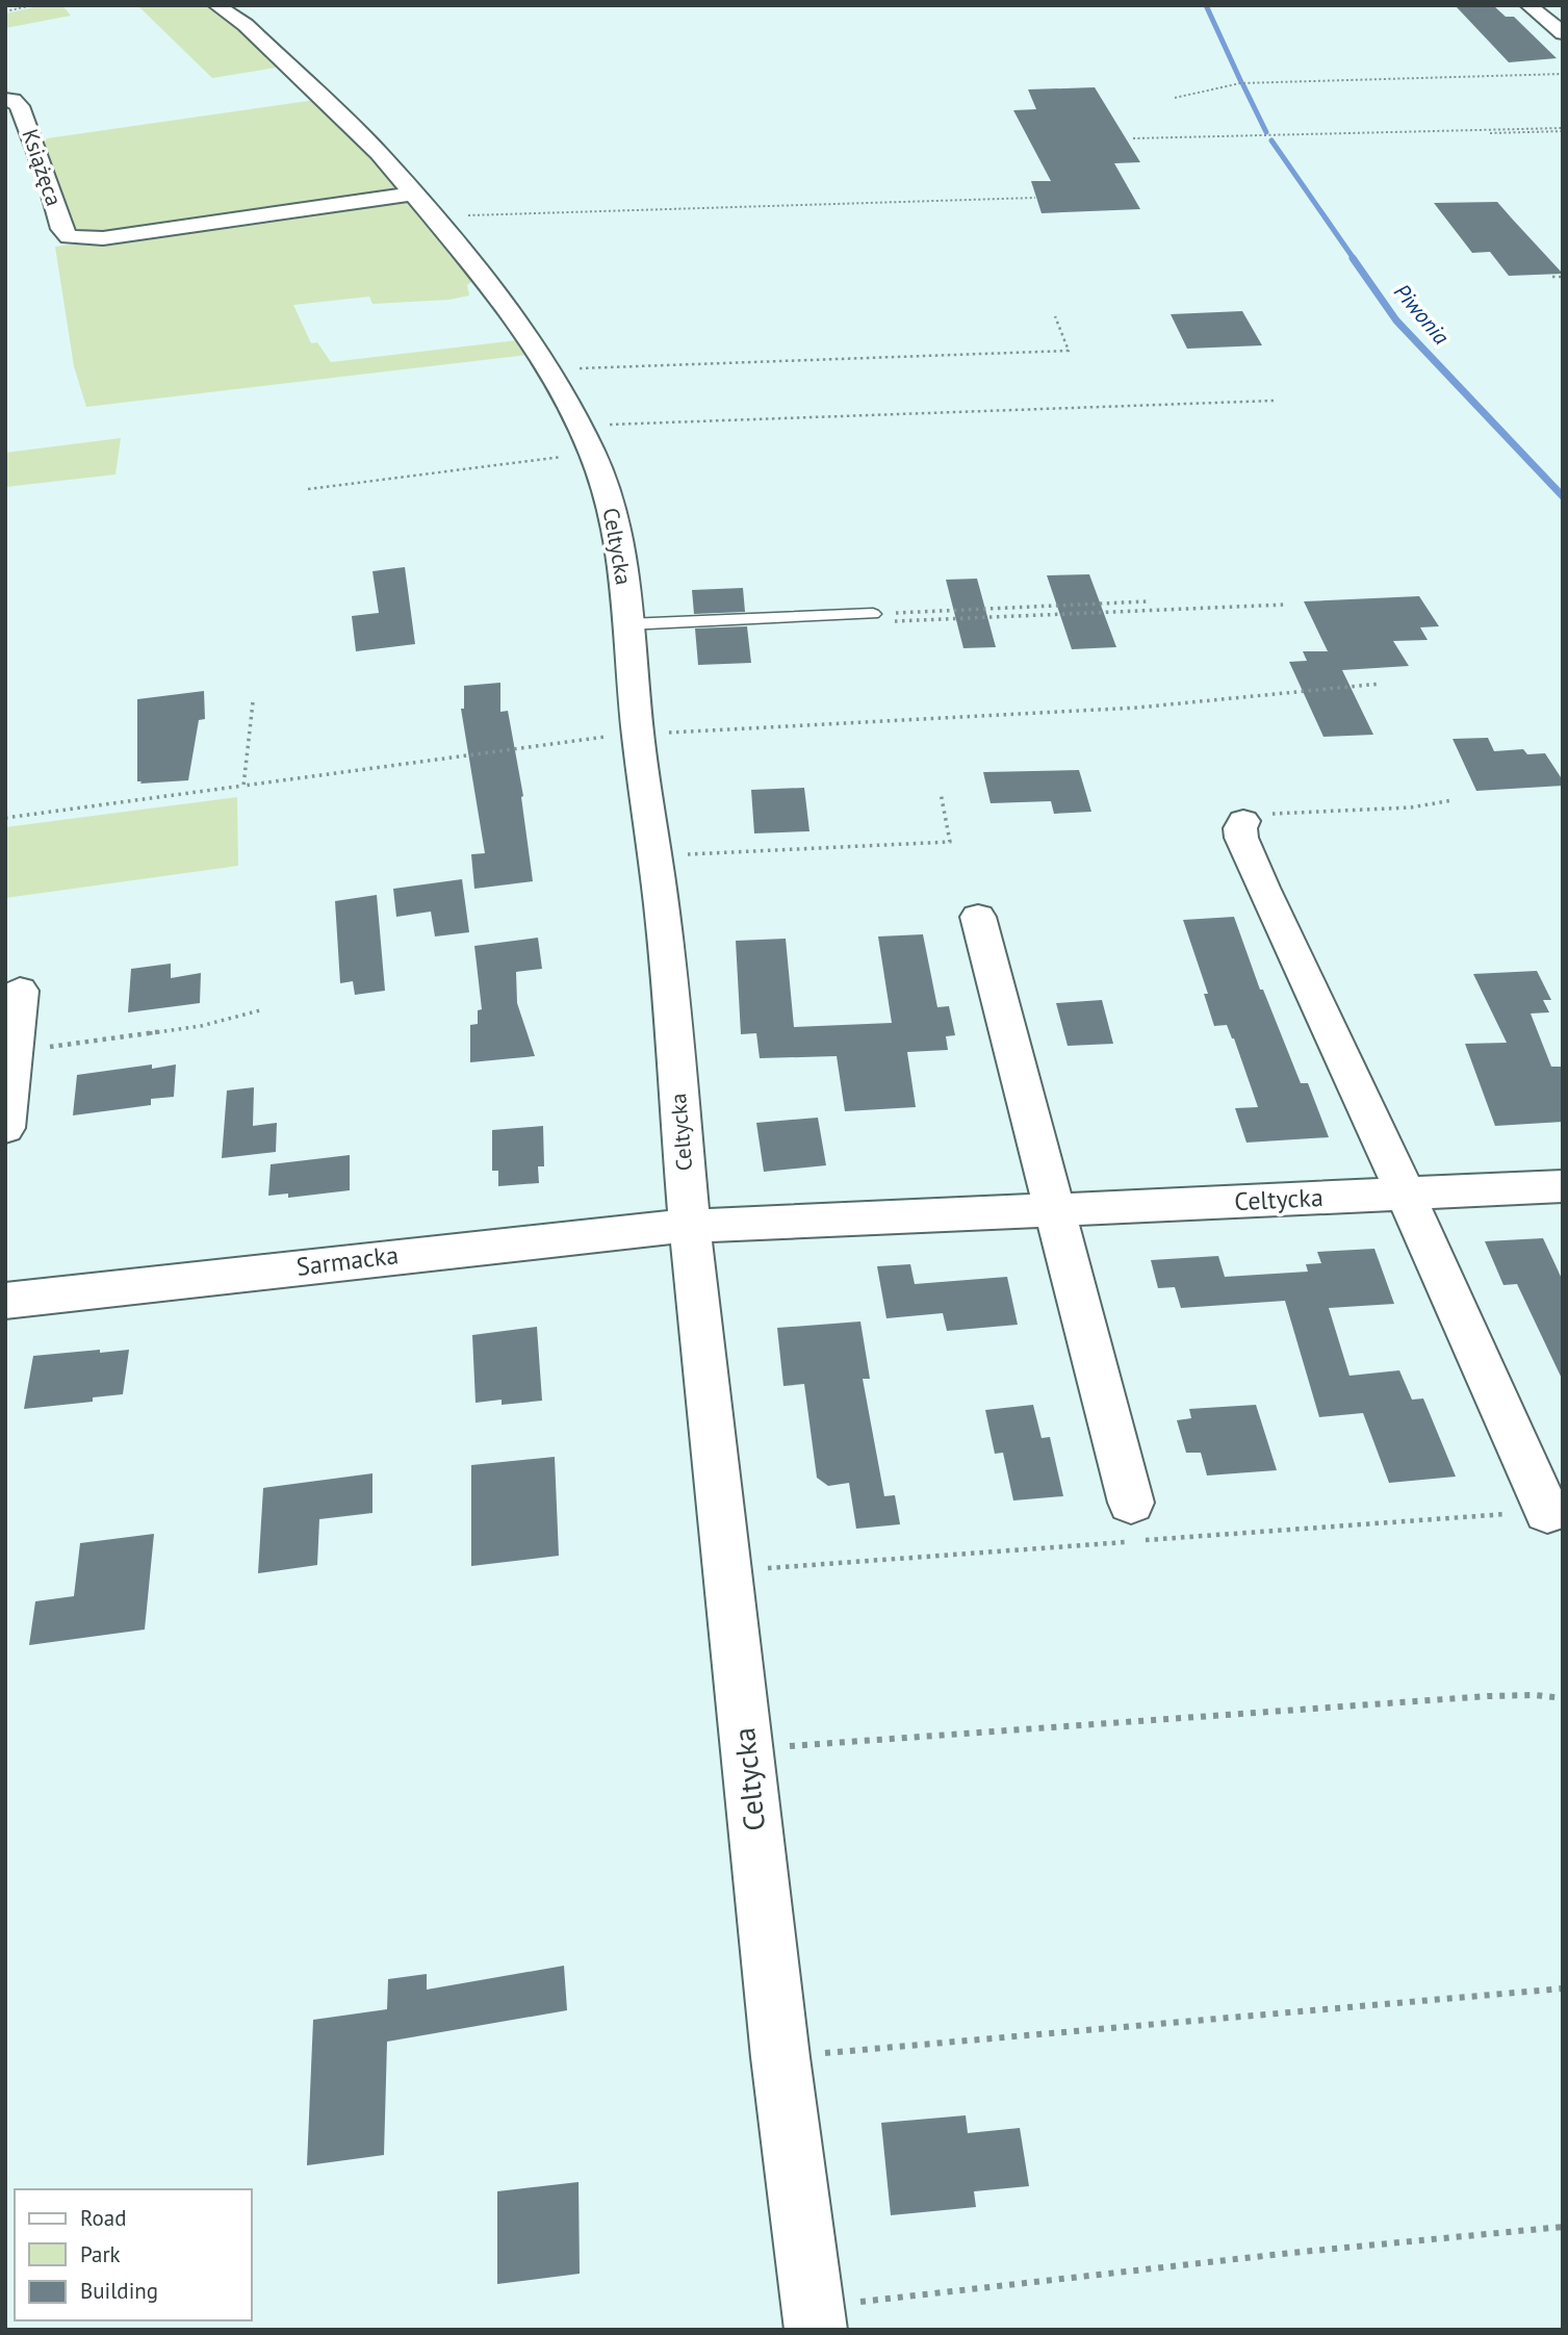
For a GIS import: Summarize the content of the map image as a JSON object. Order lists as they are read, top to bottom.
{
  "streets": {
    "street": ["Książęca", "Celtycka", "Sarmacka"]
  },
  "crossings": [
    ["Książęca", "Celtycka"],
    ["Celtycka", "Sarmacka"]
  ],
  "water": ["Piwonia"],
  "legend": ["Road", "Park", "Building"]
}
